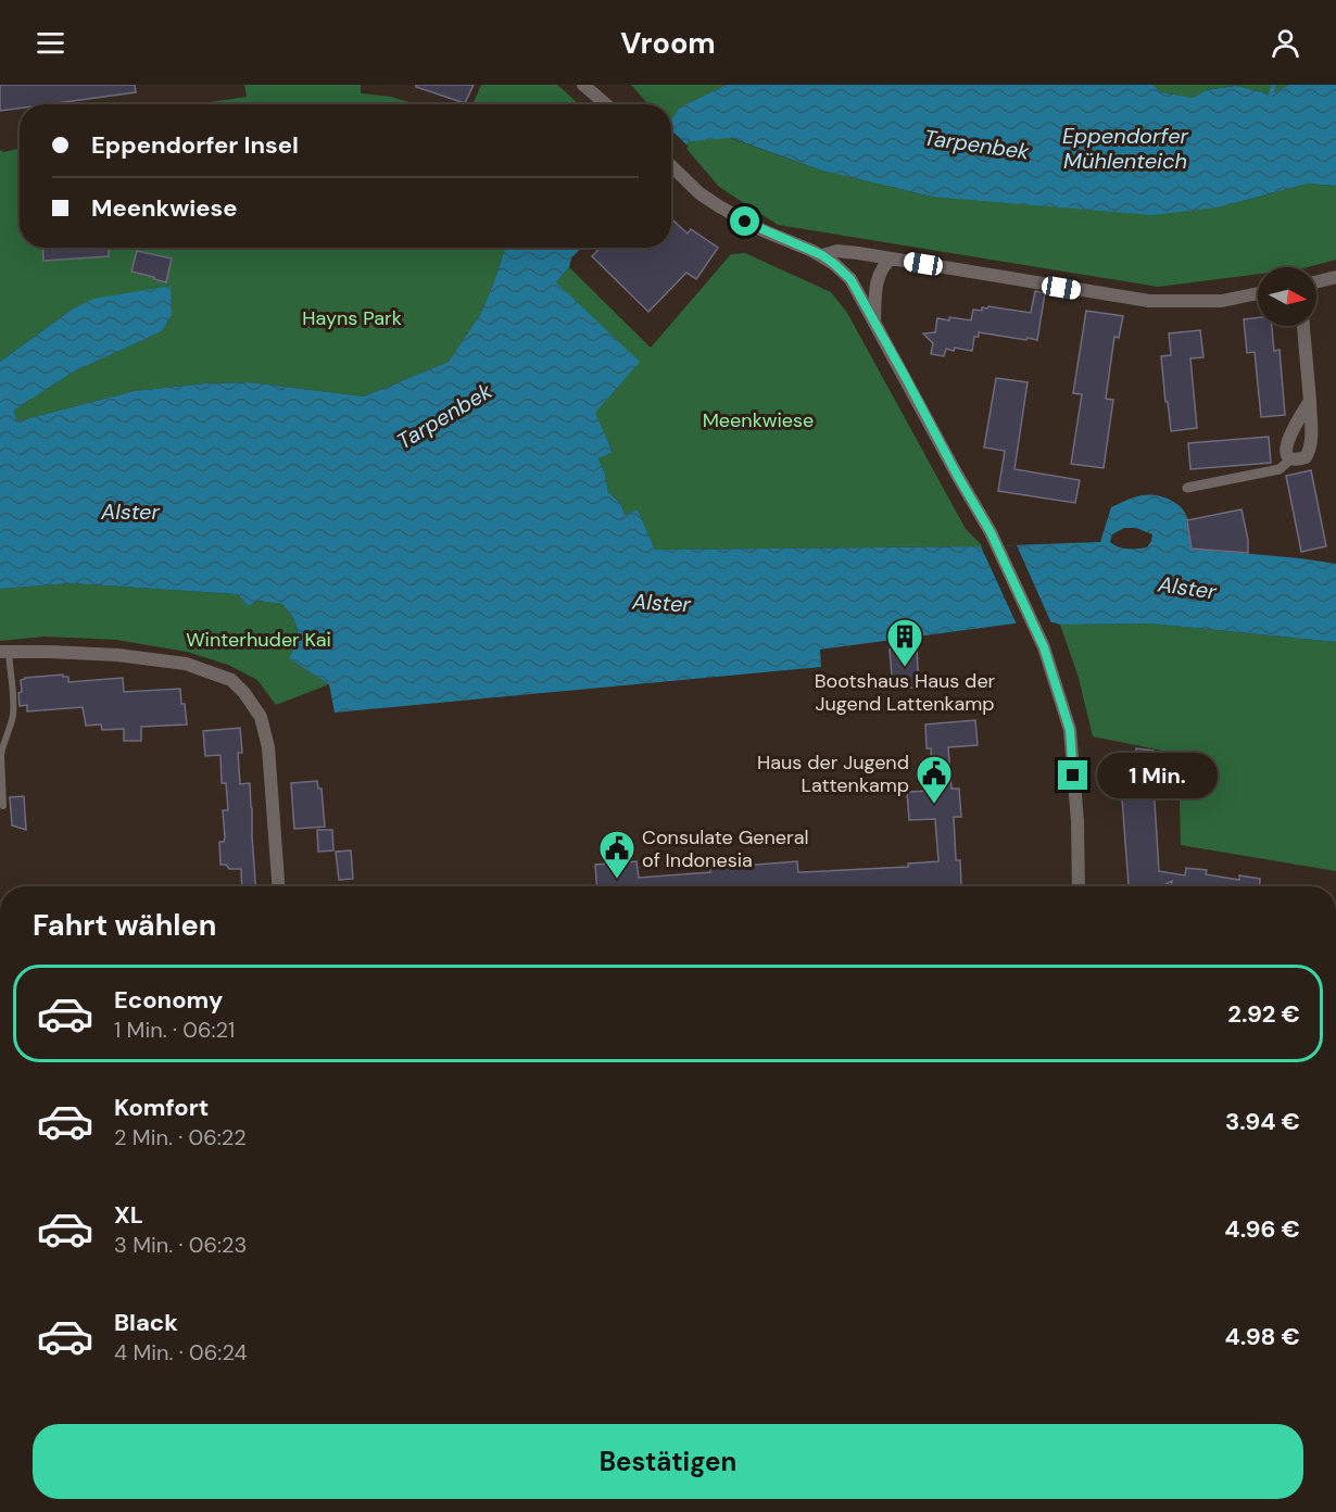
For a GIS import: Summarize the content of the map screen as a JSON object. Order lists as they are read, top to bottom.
{
  "water": ["Eppendorfer Mühlenteich", "Tarpenbek", "Alster"],
  "parks": ["Hayns Park", "Meenkwiese", "Winterhuder Kai"],
  "places": {
    "building": ["Bootshaus Haus der Jugend Lattenkamp"],
    "public building": ["Haus der Jugend Lattenkamp", "Consulate General of Indonesia"]
  },
  "north": "right",
  "page": {
    "header": "Vroom",
    "banner": ["Eppendorfer Insel", "Meenkwiese"],
    "bubble": "1 Min.",
    "heading": "Fahrt wählen",
    "list": [
      {
        "name": "Economy",
        "note": "1 Min. · 06:21",
        "value": "2.92 €"
      },
      {
        "name": "Komfort",
        "note": "2 Min. · 06:22",
        "value": "3.94 €"
      },
      {
        "name": "XL",
        "note": "3 Min. · 06:23",
        "value": "4.96 €"
      },
      {
        "name": "Black",
        "note": "4 Min. · 06:24",
        "value": "4.98 €"
      }
    ],
    "buttons": "Bestätigen"
  }
}
